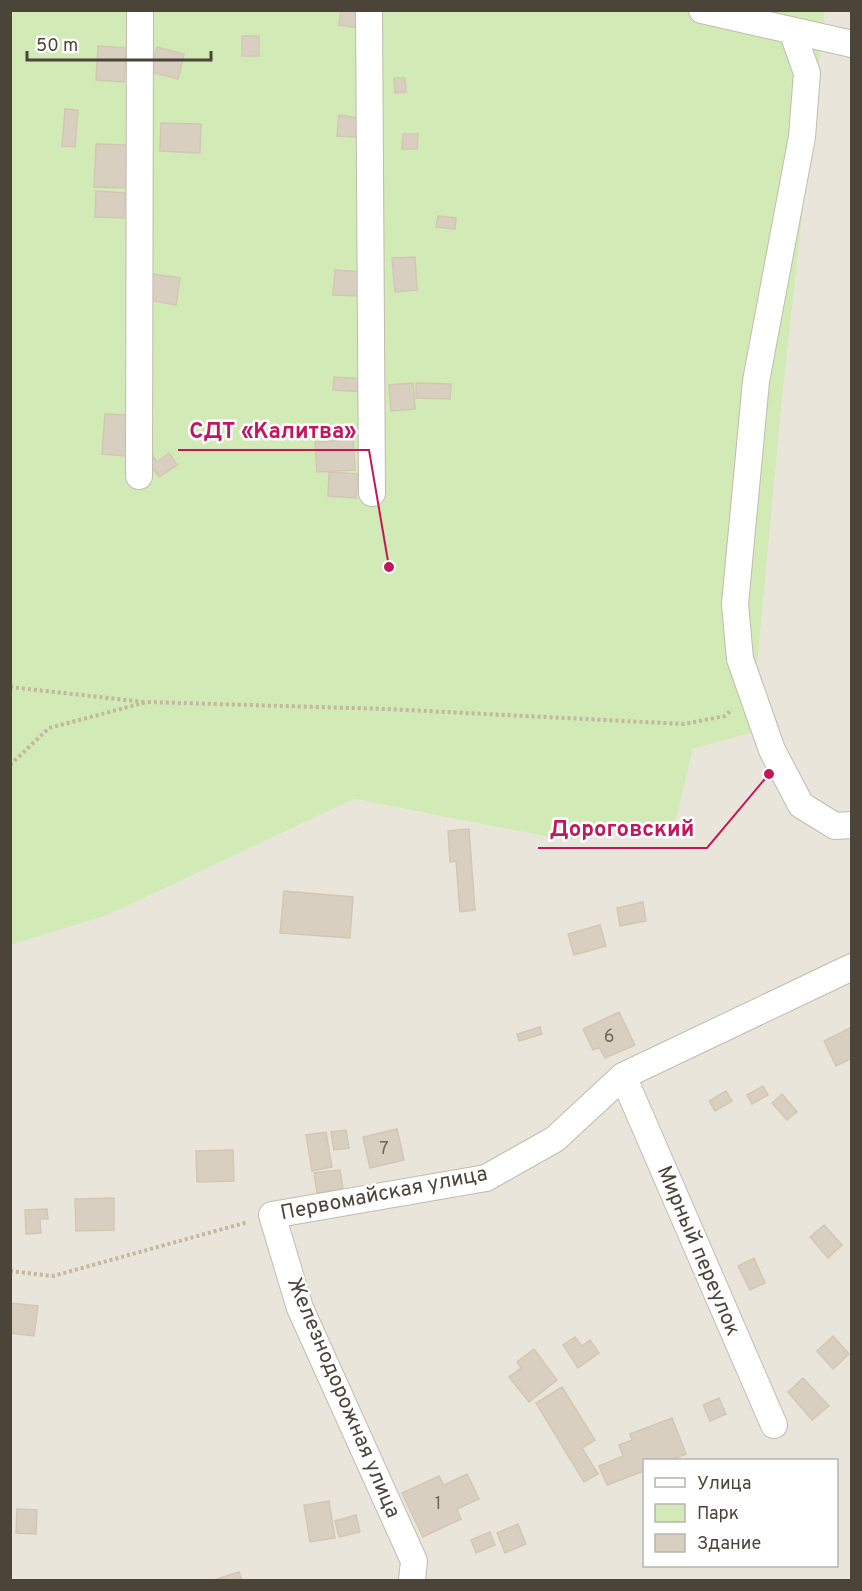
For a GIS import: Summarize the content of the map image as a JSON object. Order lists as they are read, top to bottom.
{
  "streets": {
    "street": ["Первомайская улица", "Мирный переулок", "Железнодорожная улица"]
  },
  "crossings": [
    ["Первомайская улица", "Мирный переулок"],
    ["Первомайская улица", "Железнодорожная улица"]
  ],
  "places": ["СДТ «Калитва»", "Дороговский"],
  "house_numbers": ["6", "7", "1"],
  "legend": ["Улица", "Парк", "Здание"],
  "scale_bar": "50 m"
}
